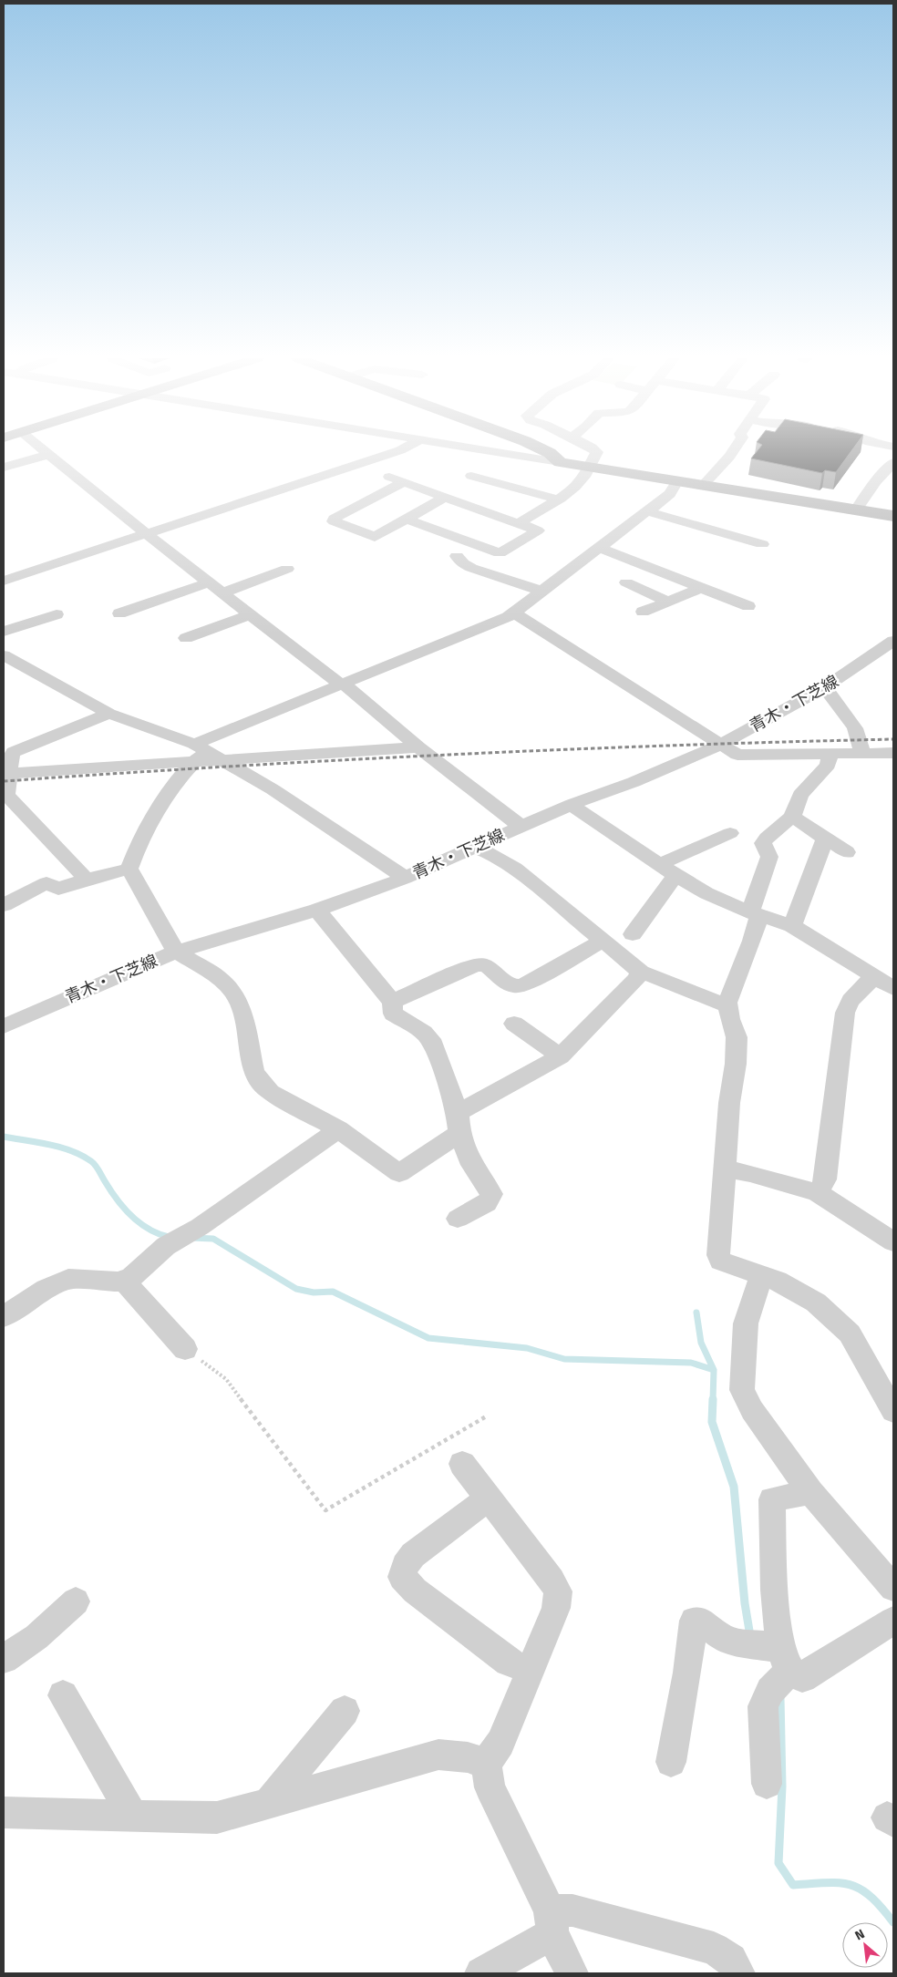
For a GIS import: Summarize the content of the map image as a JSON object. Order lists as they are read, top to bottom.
{
  "streets": {
    "street": ["青木・下芝線"]
  },
  "north": "top left"
}
